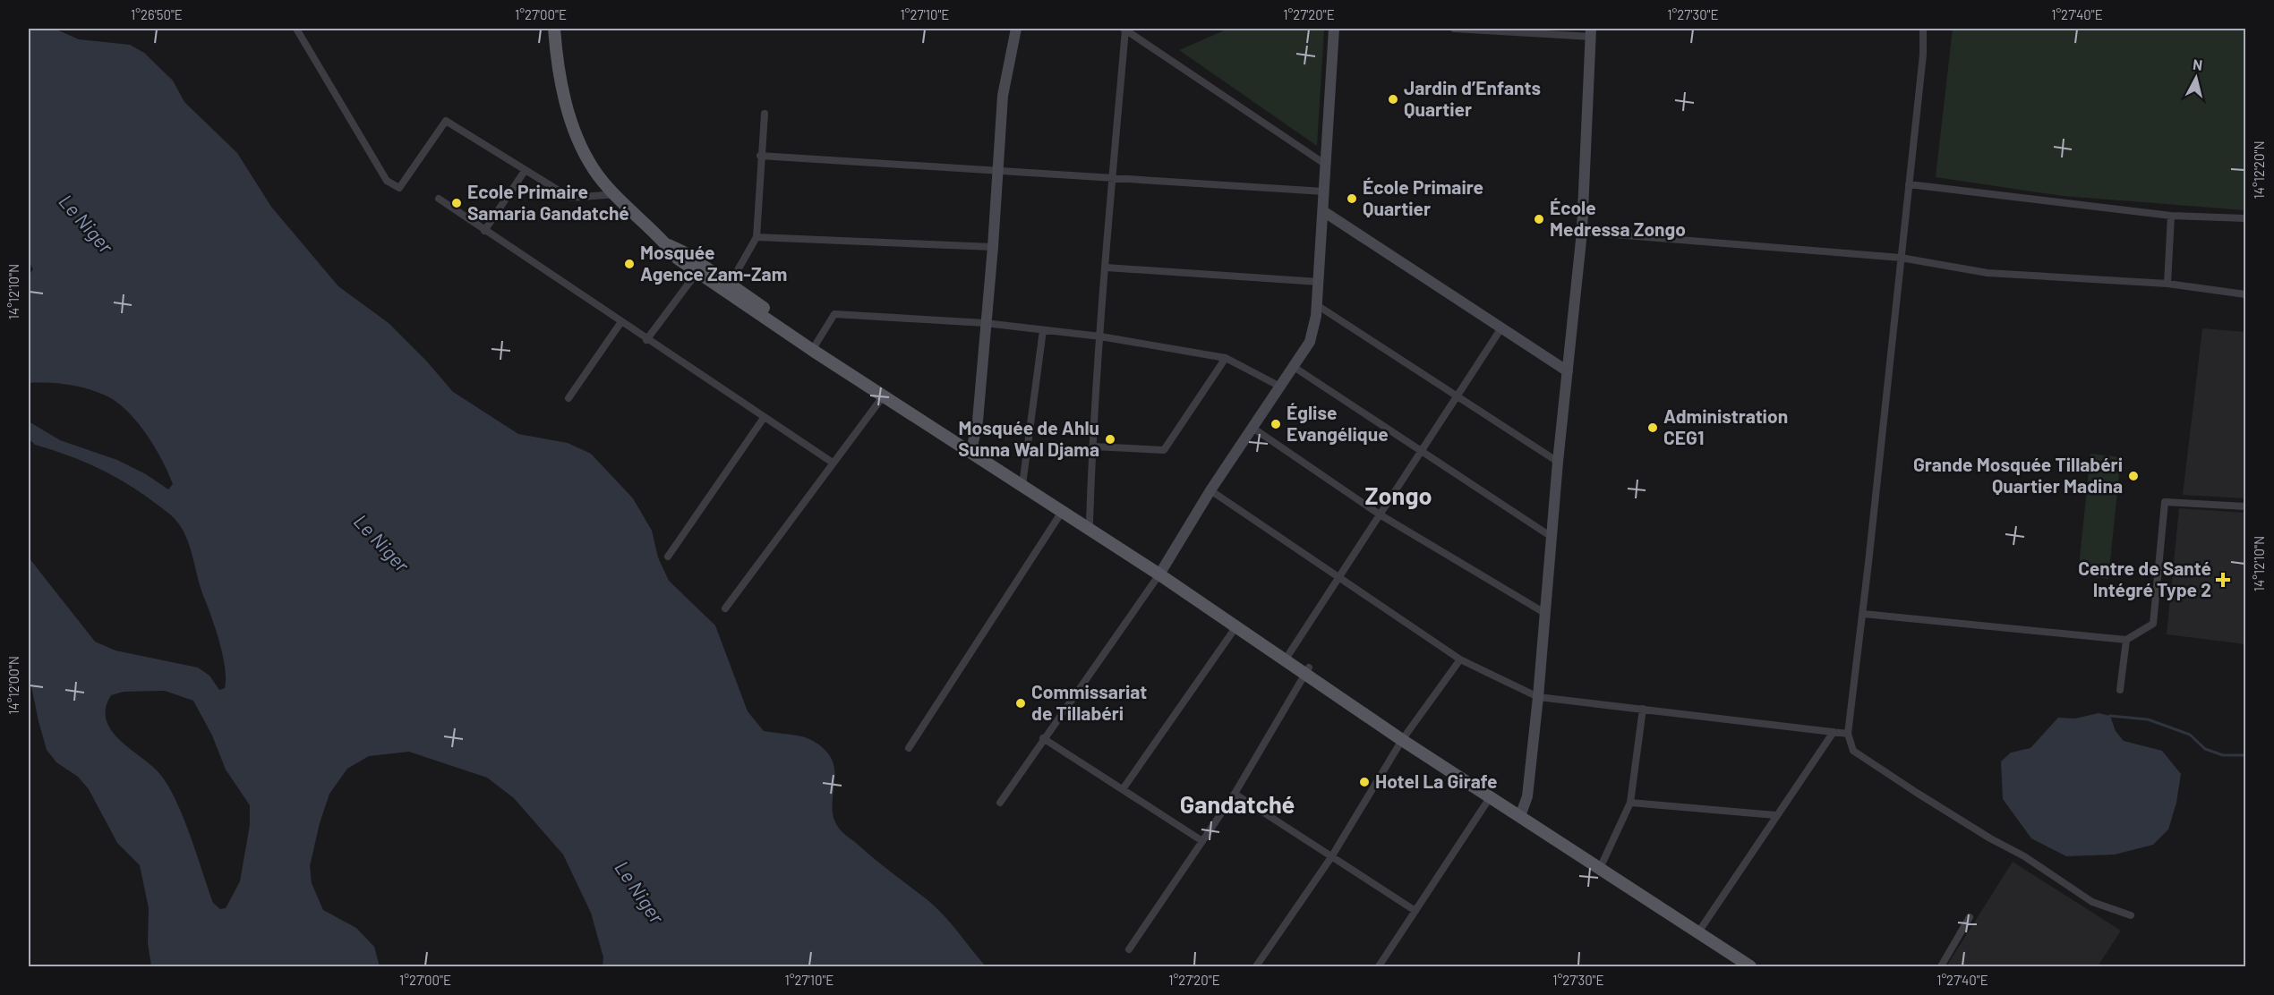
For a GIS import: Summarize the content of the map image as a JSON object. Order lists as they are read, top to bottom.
{
  "districts": ["Zongo", "Gandatché"],
  "water": ["Le Niger"],
  "places": {
    "other": [
      "Jardin d’Enfants Quartier",
      "École Primaire Quartier",
      "Ecole Primaire Samaria Gandatché",
      "École Medressa Zongo",
      "Mosquée Agence Zam-Zam",
      "Église Evangélique",
      "Administration CEG1",
      "Mosquée de Ahlu Sunna Wal Djama",
      "Grande Mosquée Tillabéri Quartier Madina",
      "Commissariat de Tillabéri",
      "Hotel La Girafe"
    ],
    "health": ["Centre de Santé Intégré Type 2"]
  },
  "north": "top",
  "coordinates": [
    "1°26'50\"E",
    "1°27'00\"E",
    "1°27'10\"E",
    "1°27'20\"E",
    "1°27'30\"E",
    "1°27'40\"E",
    "14°12'20\"N",
    "14°12'10\"N",
    "14°12'00\"N"
  ]
}
